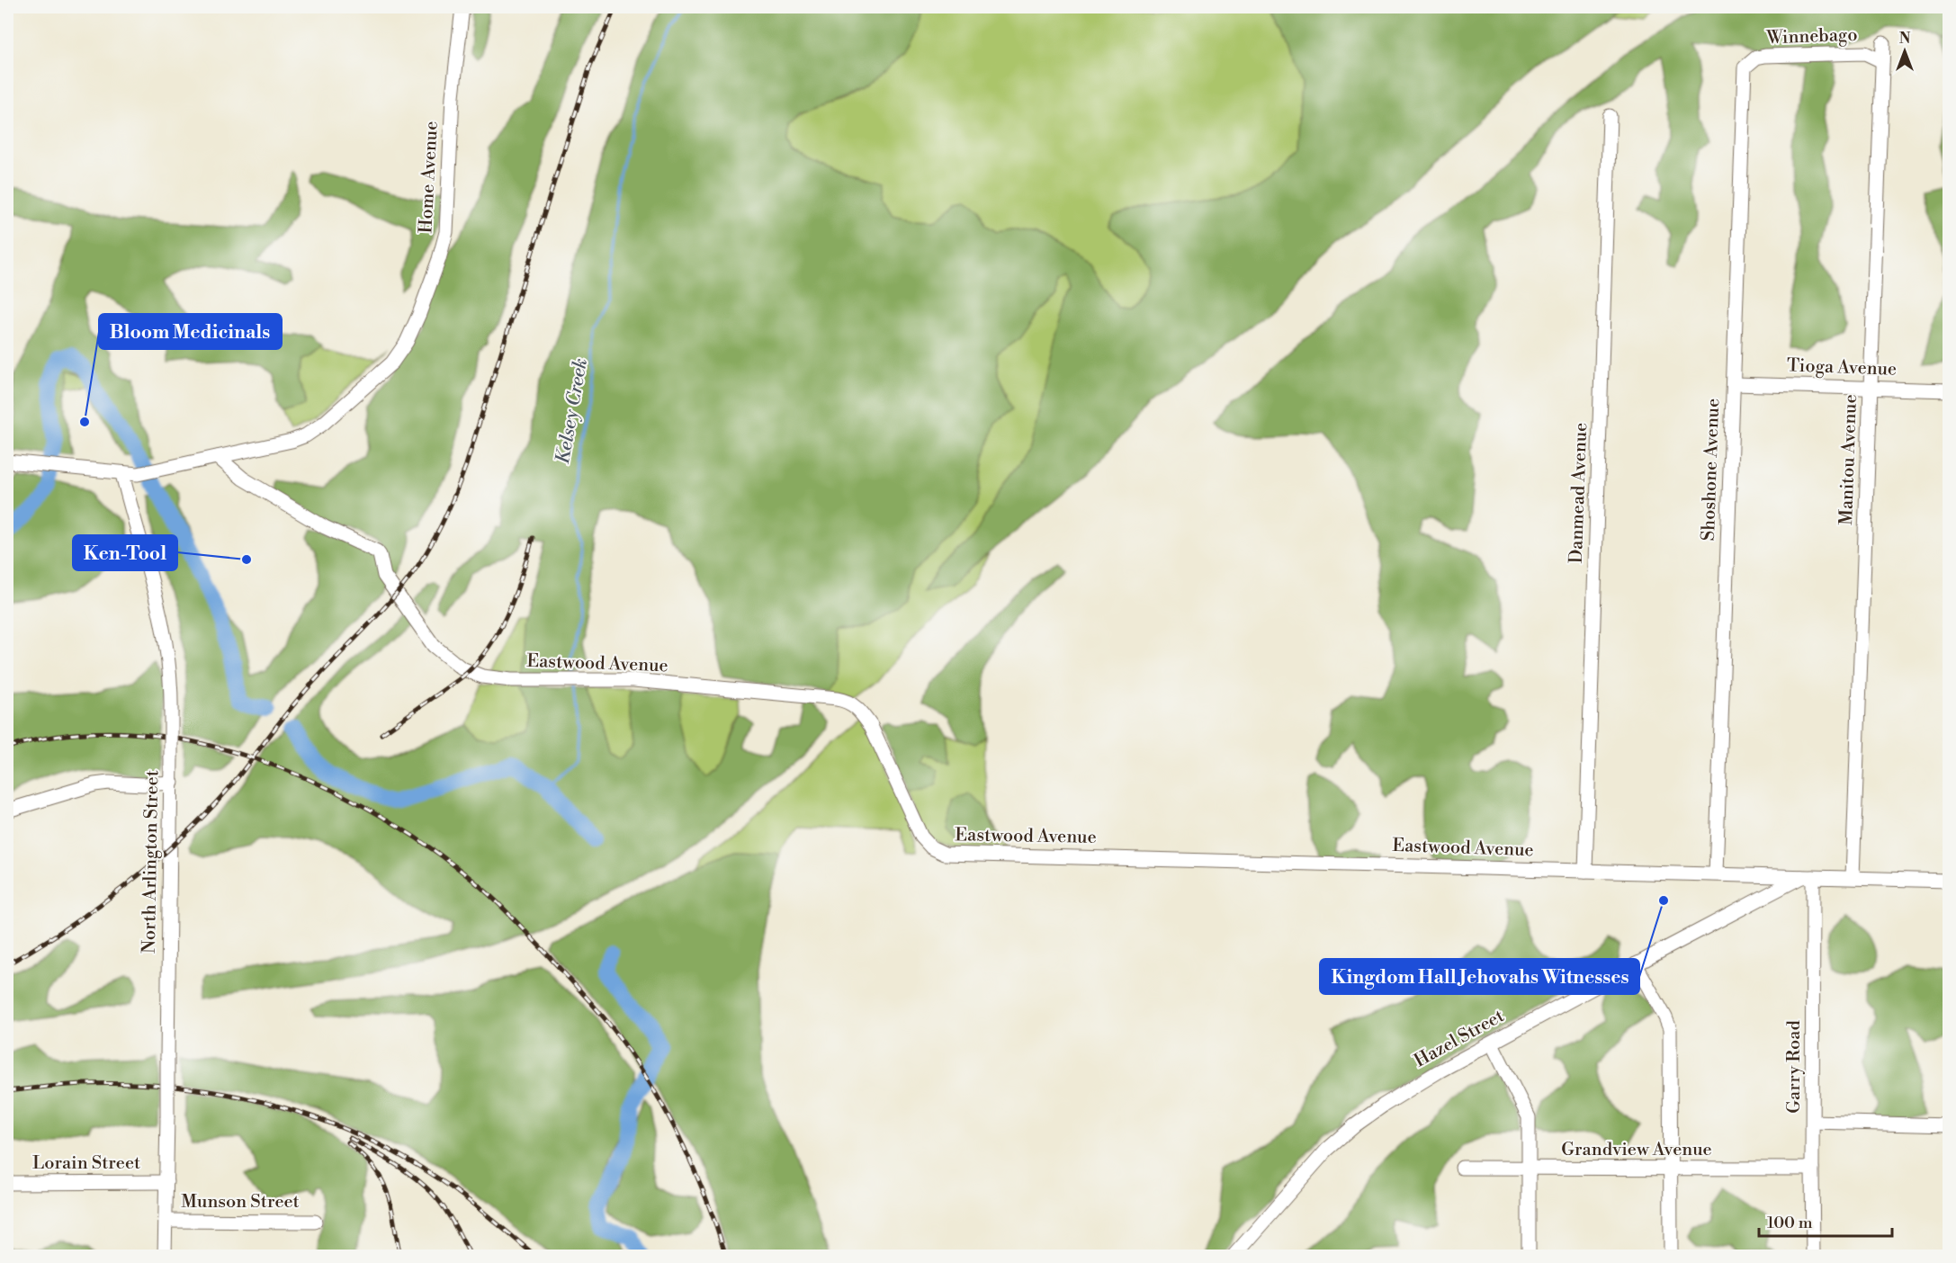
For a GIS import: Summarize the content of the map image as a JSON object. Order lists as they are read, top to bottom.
{
  "streets": {
    "street": [
      "Winnebago",
      "Home Avenue",
      "Tioga Avenue",
      "Manitou Avenue",
      "Shoshone Avenue",
      "Danmead Avenue",
      "Eastwood Avenue",
      "North Arlington Street",
      "Hazel Street",
      "Garry Road",
      "Grandview Avenue",
      "Lorain Street",
      "Munson Street"
    ]
  },
  "crossings": [
    ["Winnebago", "Manitou Avenue"],
    ["Winnebago", "Shoshone Avenue"],
    ["Home Avenue", "Eastwood Avenue"],
    ["Home Avenue", "North Arlington Street"],
    ["Tioga Avenue", "Manitou Avenue"],
    ["Tioga Avenue", "Shoshone Avenue"],
    ["Manitou Avenue", "Eastwood Avenue"],
    ["Shoshone Avenue", "Eastwood Avenue"],
    ["Danmead Avenue", "Eastwood Avenue"],
    ["Eastwood Avenue", "Hazel Street"],
    ["Eastwood Avenue", "Garry Road"],
    ["North Arlington Street", "Lorain Street"],
    ["North Arlington Street", "Munson Street"],
    ["Hazel Street", "Garry Road"],
    ["Garry Road", "Grandview Avenue"]
  ],
  "water": ["Kelsey Creek"],
  "places": ["Bloom Medicinals", "Ken-Tool", "Kingdom Hall Jehovahs Witnesses"],
  "scale_bar": "100 m",
  "north": "top"
}
